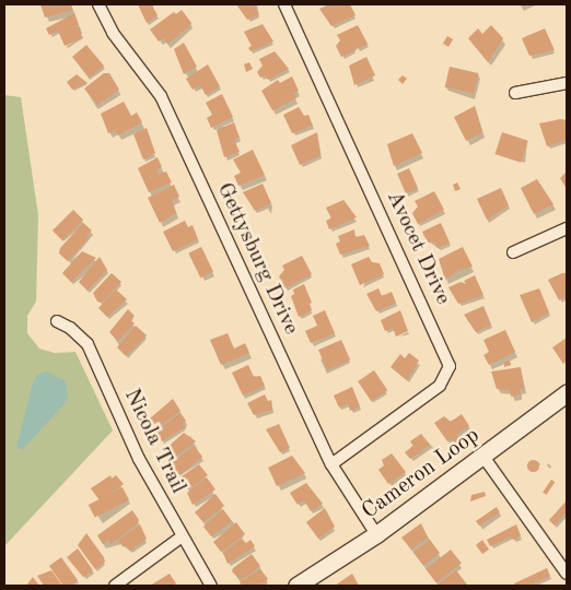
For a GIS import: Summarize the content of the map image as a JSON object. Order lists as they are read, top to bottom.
{
  "streets": {
    "street": [
      "Avocet Drive",
      "Gettysburg Drive",
      "Nicola Trail",
      "Cameron Loop"
    ]
  },
  "crossings": [
    ["Avocet Drive", "Gettysburg Drive"],
    ["Gettysburg Drive", "Cameron Loop"]
  ]
}
